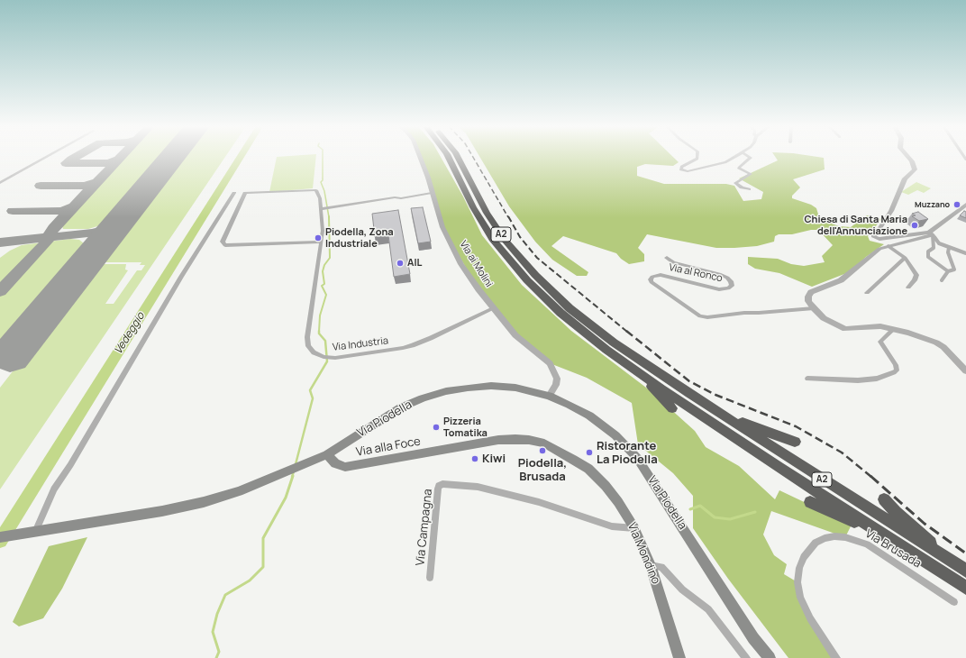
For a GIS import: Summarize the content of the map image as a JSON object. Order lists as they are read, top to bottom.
{
  "streets": {
    "highway": ["A2"],
    "main road": ["Via Piodella", "Via alla Foce", "Via Mondino"],
    "street": [
      "Via ai Molini",
      "Via al Ronco",
      "Via Industria",
      "Via Campagna",
      "Via Brusada"
    ]
  },
  "crossings": [
    ["Via ai Molini", "Via Industria"],
    ["Via ai Molini", "Via Piodella"],
    ["Via Piodella", "Via alla Foce"],
    ["Via alla Foce", "Via Mondino"],
    ["Via Campagna", "Via Mondino"]
  ],
  "water": ["Vedeggio"],
  "places": [
    "Muzzano",
    "Chiesa di Santa Maria dell'Annunciazione",
    "Piodella, Zona Industriale",
    "AIL",
    "Pizzeria Tomatika",
    "Piodella, Brusada",
    "Ristorante La Piodella",
    "Kiwi"
  ]
}
